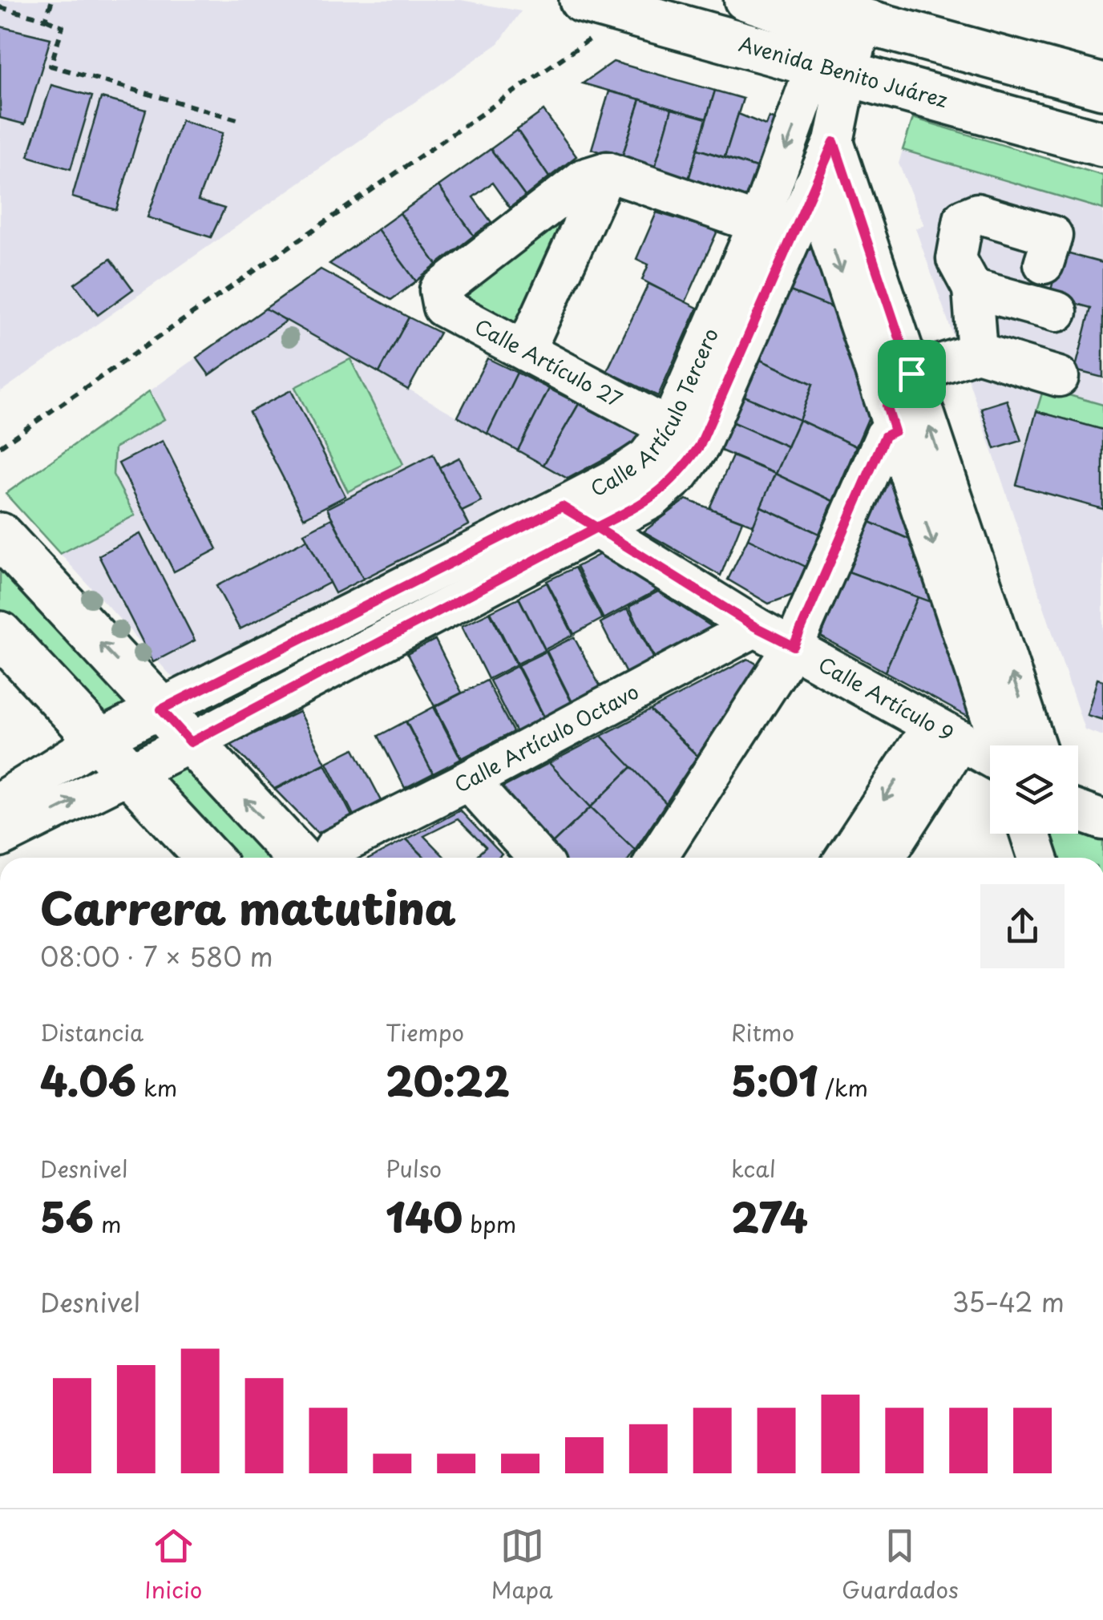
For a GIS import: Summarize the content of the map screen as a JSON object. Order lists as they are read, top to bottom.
{
  "streets": {
    "main road": ["Avenida Benito Juárez"],
    "street": [
      "Calle Artículo 27",
      "Calle Artículo Tercero",
      "Calle Artículo 9",
      "Calle Artículo Octavo"
    ]
  },
  "crossings": [
    ["Avenida Benito Juárez", "Calle Artículo Tercero"],
    ["Calle Artículo 27", "Calle Artículo Tercero"],
    ["Calle Artículo Tercero", "Calle Artículo 9"],
    ["Calle Artículo 9", "Calle Artículo Octavo"]
  ],
  "page": {
    "heading": ["Carrera matutina", "08:00 · 7 × 580 m"],
    "stats": [
      ["Distancia", "4.06 km"],
      ["Tiempo", "20:22"],
      ["Ritmo", "5:01 /km"],
      ["Desnivel", "56 m"],
      ["Pulso", "140 bpm"],
      ["kcal", "274"]
    ],
    "chart": ["Desnivel", "35–42 m"],
    "tabs": ["Inicio", "Mapa", "Guardados"]
  }
}
